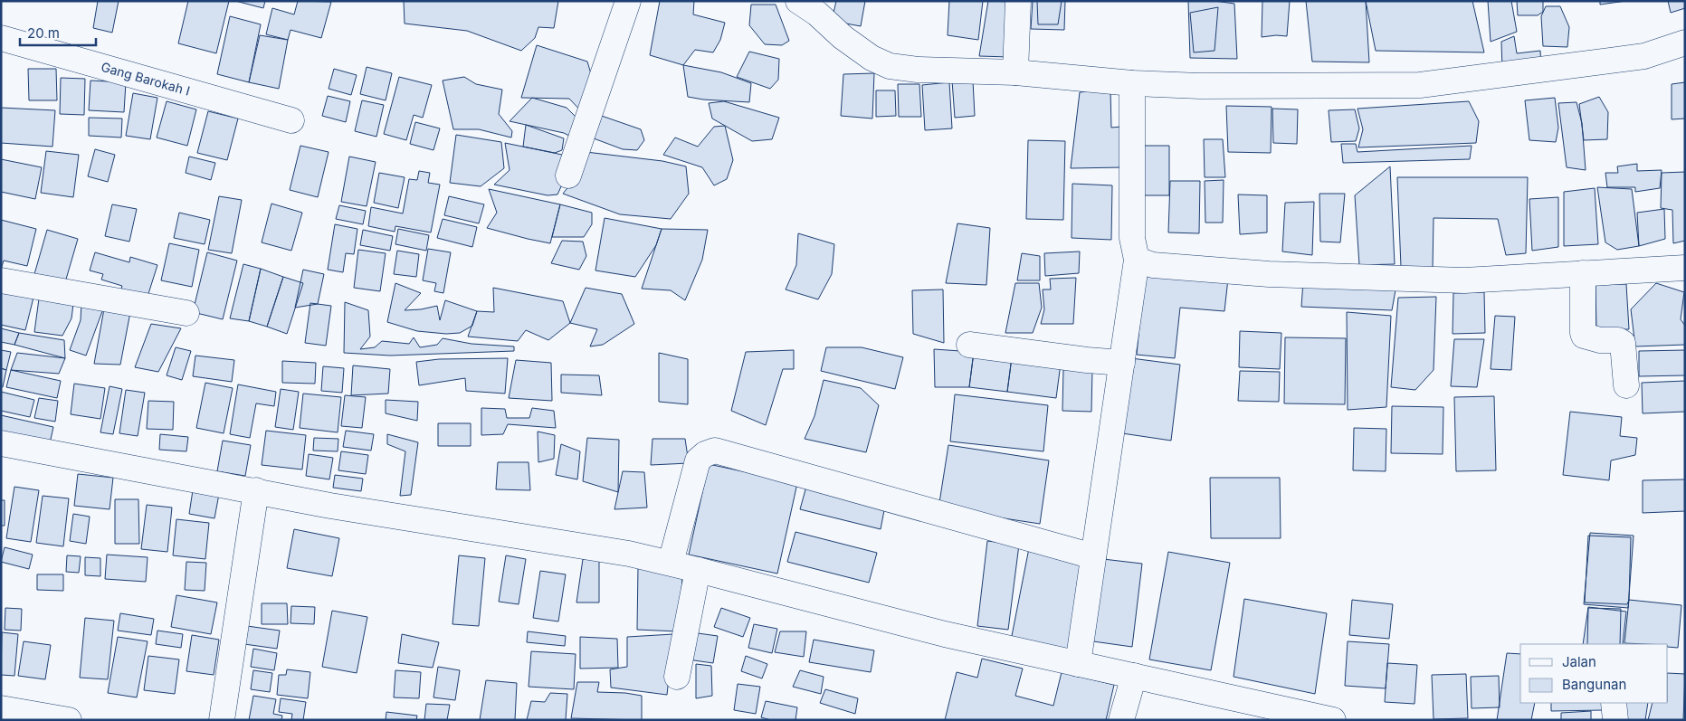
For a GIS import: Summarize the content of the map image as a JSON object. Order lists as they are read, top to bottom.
{
  "streets": {
    "street": ["Gang Barokah I"]
  },
  "legend": ["Jalan", "Bangunan"],
  "scale_bar": "20 m"
}
